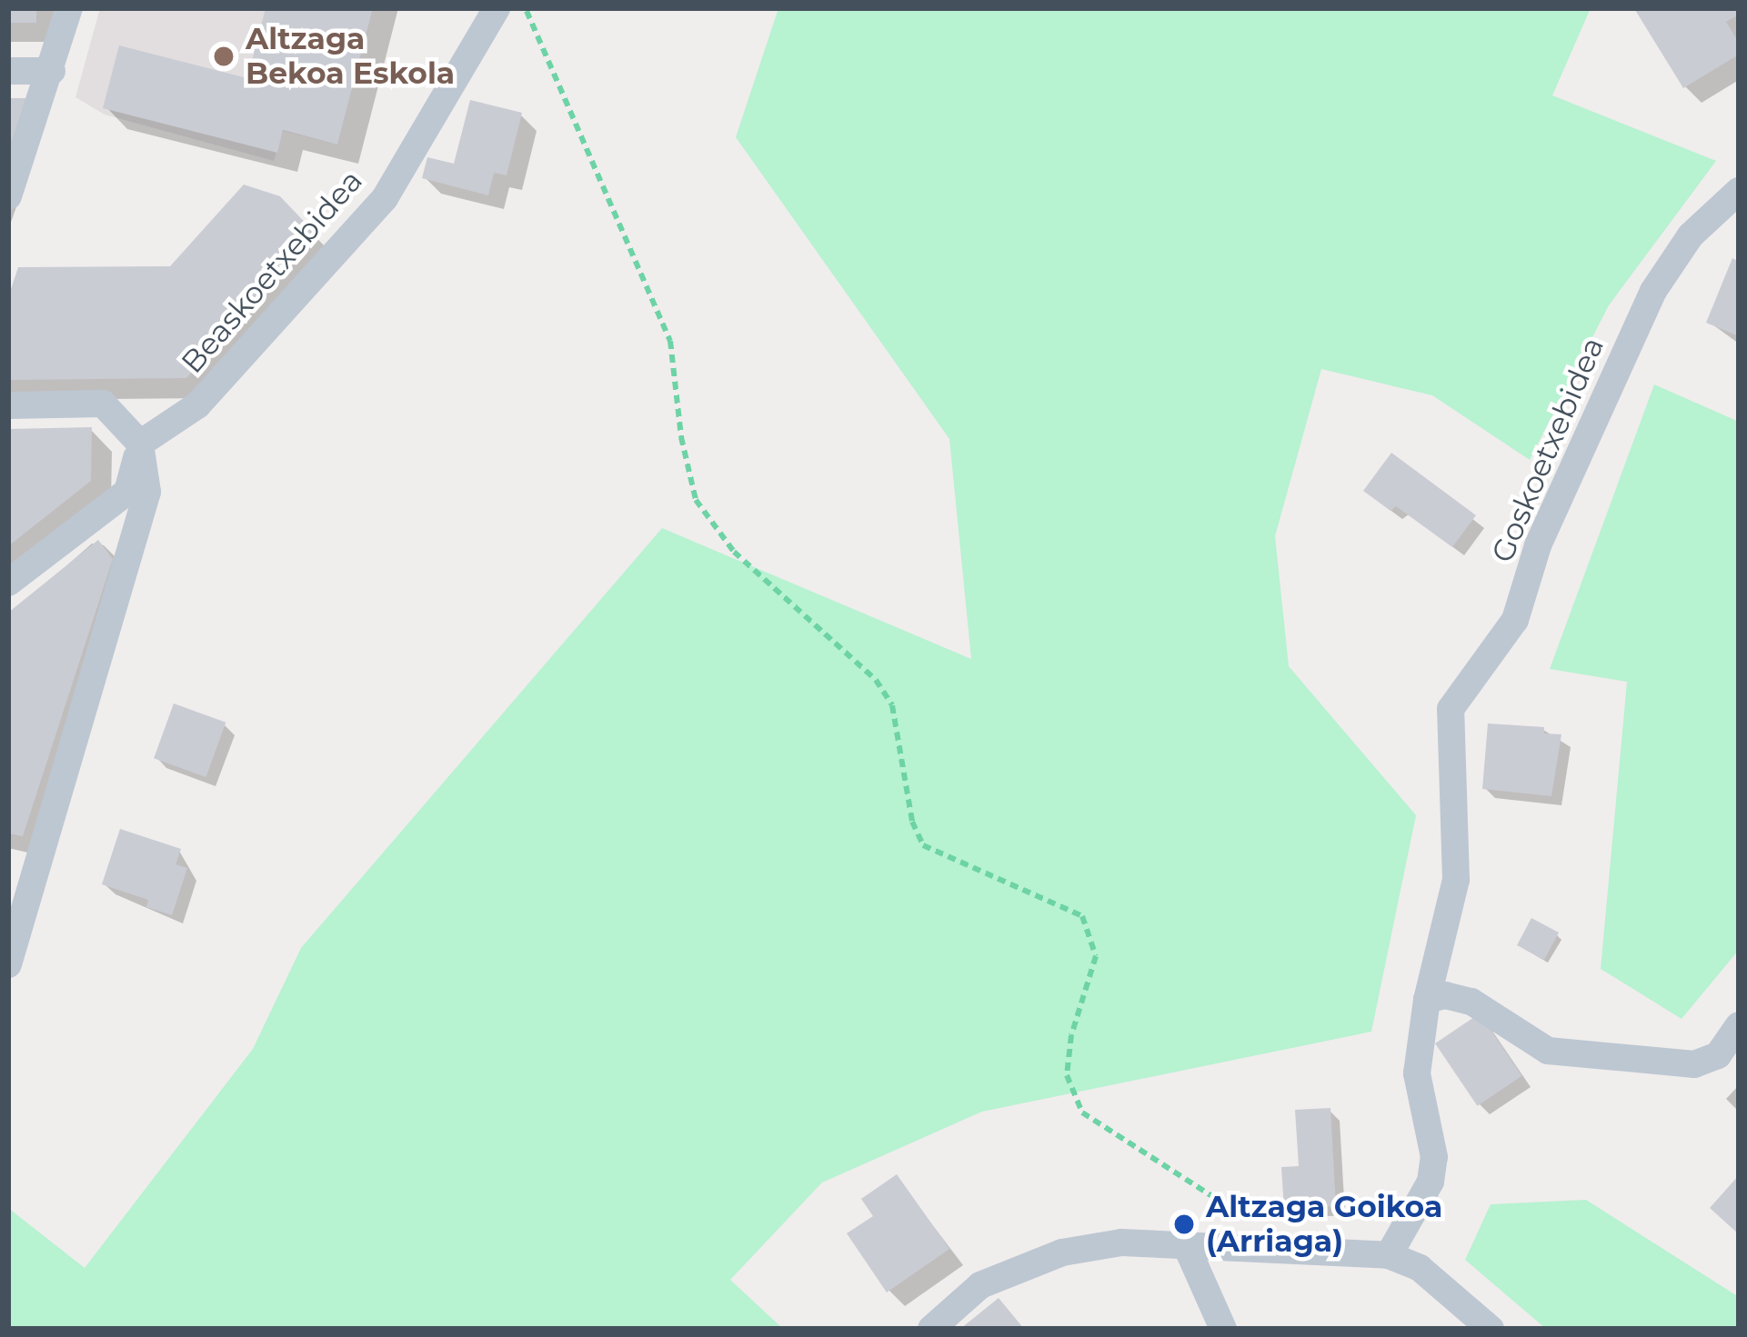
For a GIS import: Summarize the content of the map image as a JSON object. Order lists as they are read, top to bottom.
{
  "streets": {
    "street": ["Beaskoetxebidea", "Goskoetxebidea"]
  },
  "places": ["Altzaga Bekoa Eskola", "Altzaga Goikoa (Arriaga)"]
}
